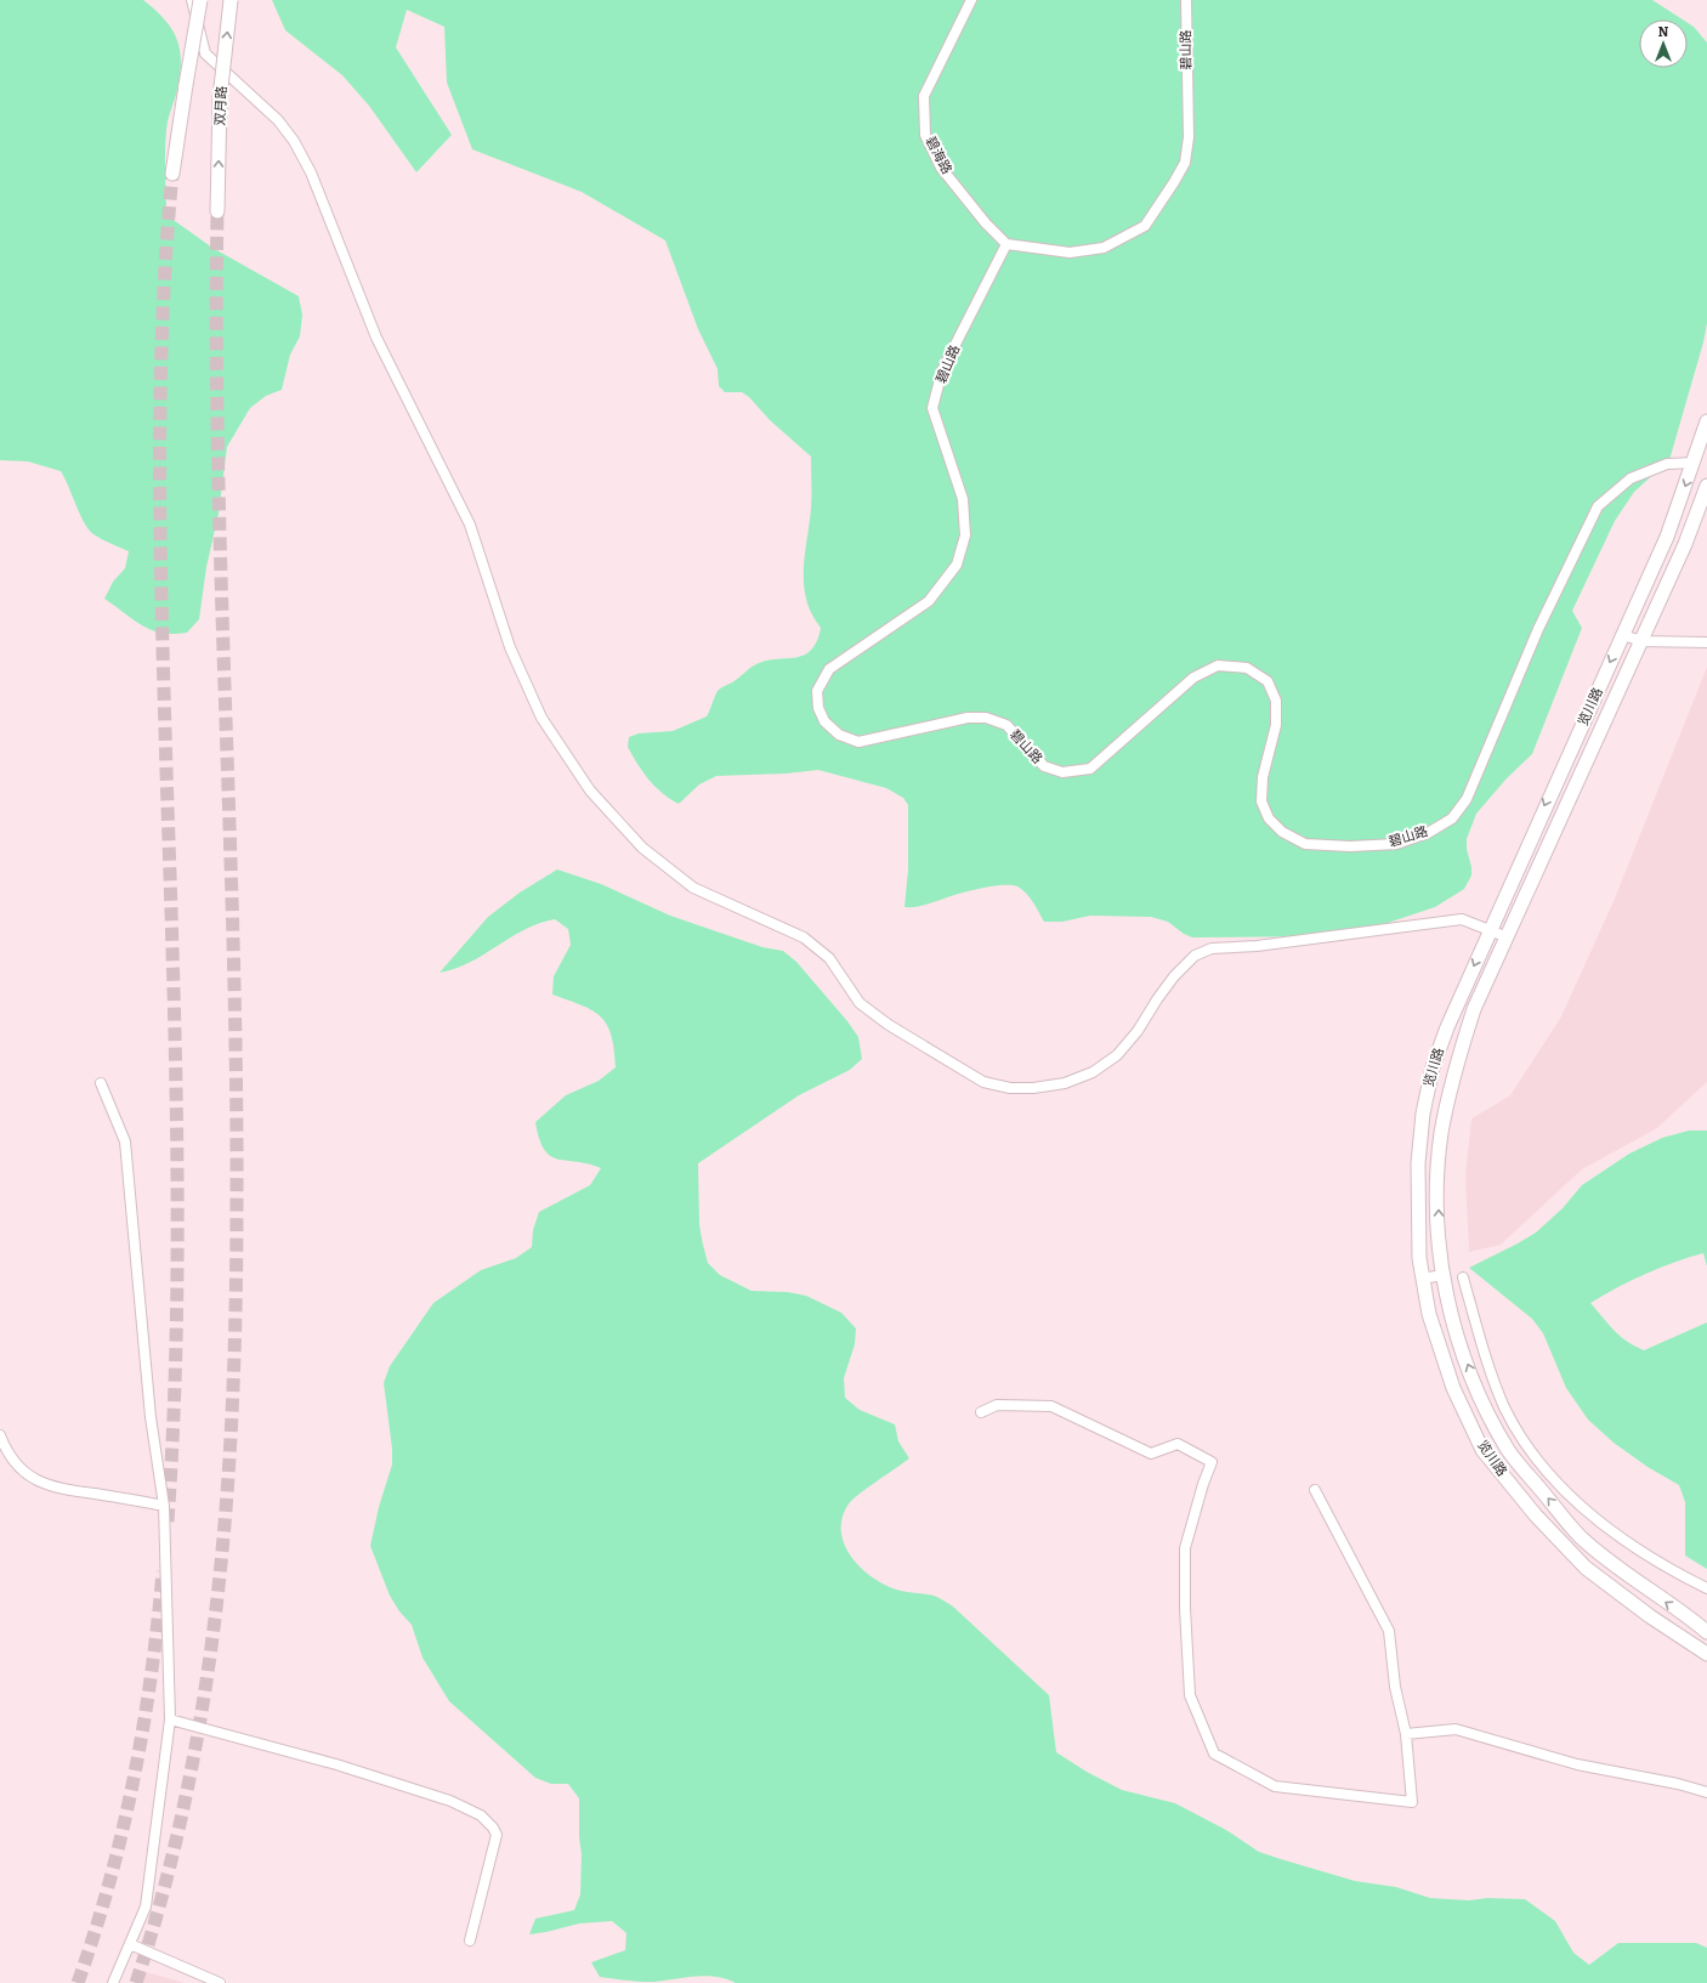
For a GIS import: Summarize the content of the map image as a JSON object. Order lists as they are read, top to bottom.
{
  "streets": {
    "street": [
      "碧山路",
      "双月路",
      "碧海路",
      "览川路"
    ]
  },
  "crossings": [
    ["碧山路", "碧海路"],
    ["碧山路", "览川路"]
  ],
  "north": "top"
}
